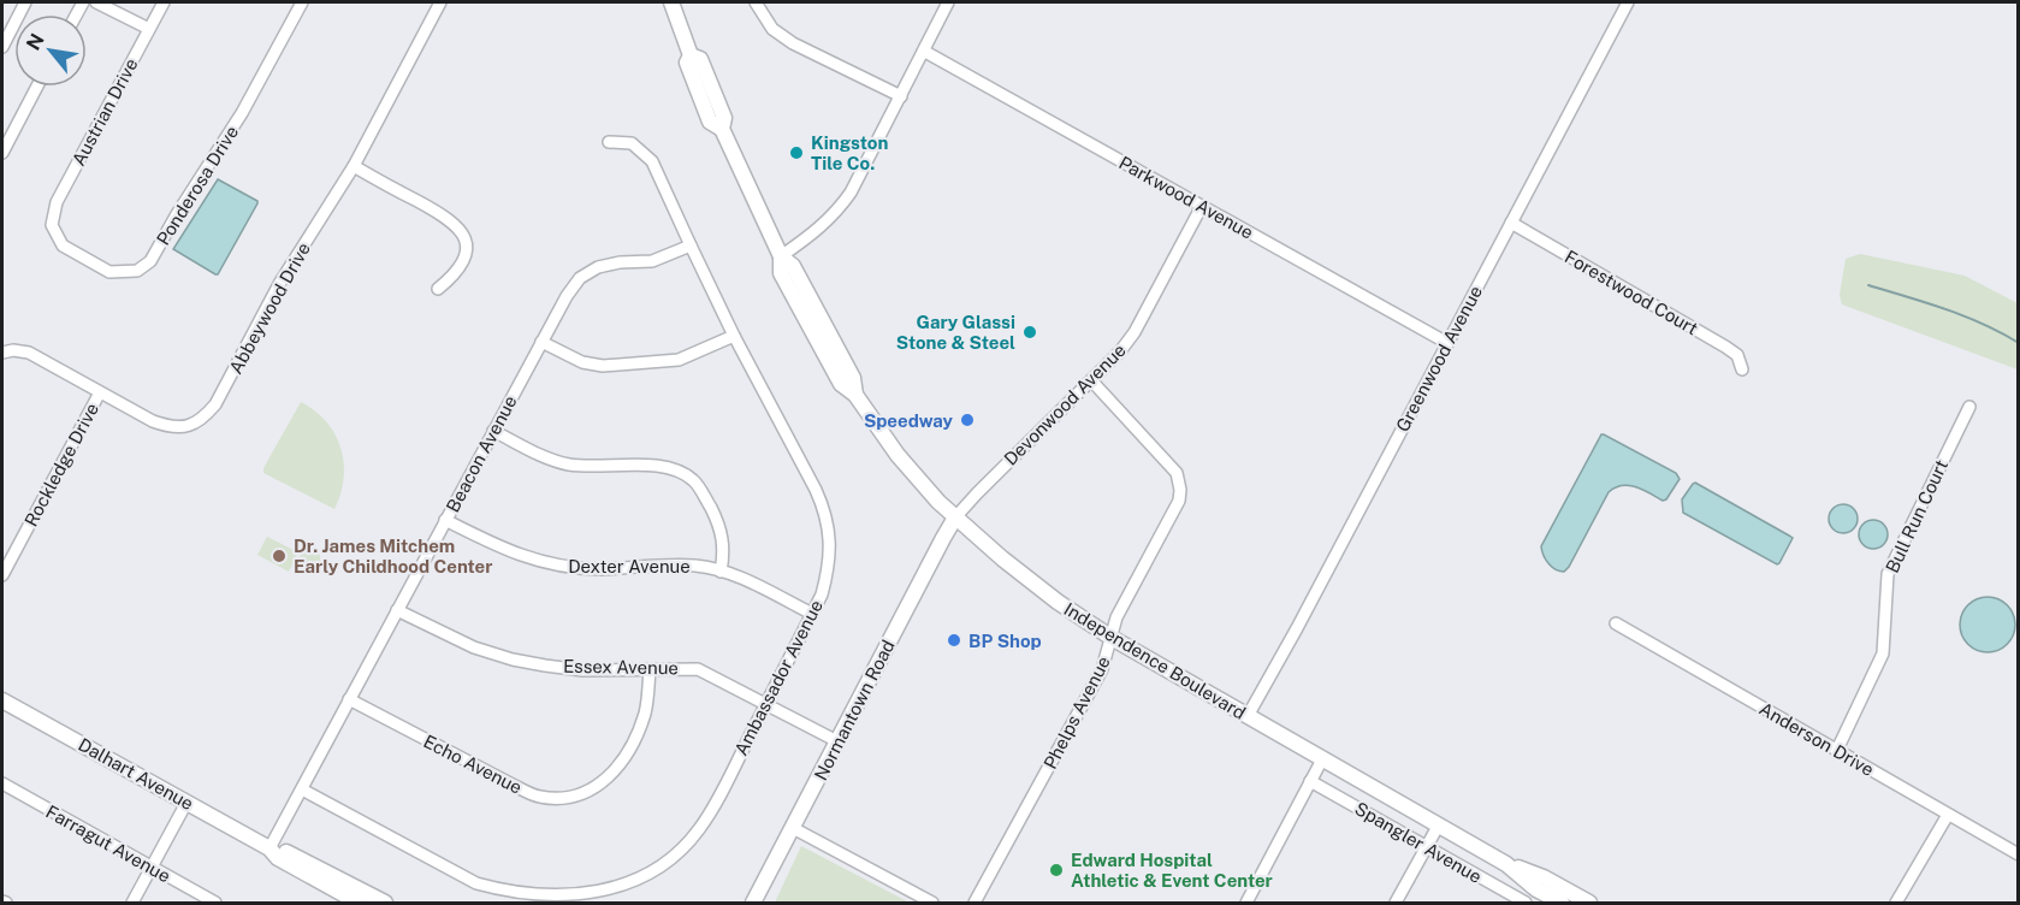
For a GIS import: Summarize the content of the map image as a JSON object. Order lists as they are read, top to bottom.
{
  "streets": {
    "main road": ["Independence Boulevard", "Normantown Road", "Dalhart Avenue"],
    "street": [
      "Austrian Drive",
      "Ponderosa Drive",
      "Parkwood Avenue",
      "Forestwood Court",
      "Abbeywood Drive",
      "Greenwood Avenue",
      "Devonwood Avenue",
      "Beacon Avenue",
      "Rockledge Drive",
      "Bull Run Court",
      "Dexter Avenue",
      "Essex Avenue",
      "Ambassador Avenue",
      "Phelps Avenue",
      "Anderson Drive",
      "Echo Avenue",
      "Spangler Avenue",
      "Farragut Avenue"
    ]
  },
  "crossings": [
    ["Austrian Drive", "Ponderosa Drive"],
    ["Parkwood Avenue", "Greenwood Avenue"],
    ["Parkwood Avenue", "Devonwood Avenue"],
    ["Forestwood Court", "Greenwood Avenue"],
    ["Abbeywood Drive", "Rockledge Drive"],
    ["Greenwood Avenue", "Independence Boulevard"],
    ["Devonwood Avenue", "Independence Boulevard"],
    ["Devonwood Avenue", "Normantown Road"],
    ["Devonwood Avenue", "Phelps Avenue"],
    ["Beacon Avenue", "Dexter Avenue"],
    ["Beacon Avenue", "Essex Avenue"],
    ["Beacon Avenue", "Ambassador Avenue"],
    ["Beacon Avenue", "Echo Avenue"],
    ["Beacon Avenue", "Dalhart Avenue"],
    ["Bull Run Court", "Anderson Drive"],
    ["Dexter Avenue", "Ambassador Avenue"],
    ["Independence Boulevard", "Normantown Road"],
    ["Independence Boulevard", "Phelps Avenue"],
    ["Essex Avenue", "Ambassador Avenue"],
    ["Essex Avenue", "Normantown Road"],
    ["Essex Avenue", "Echo Avenue"]
  ],
  "places": [
    "Kingston Tile Co.",
    "Gary Glassi Stone & Steel",
    "Speedway",
    "Dr. James Mitchem Early Childhood Center",
    "BP Shop",
    "Edward Hospital Athletic & Event Center"
  ],
  "north": "top left"
}
